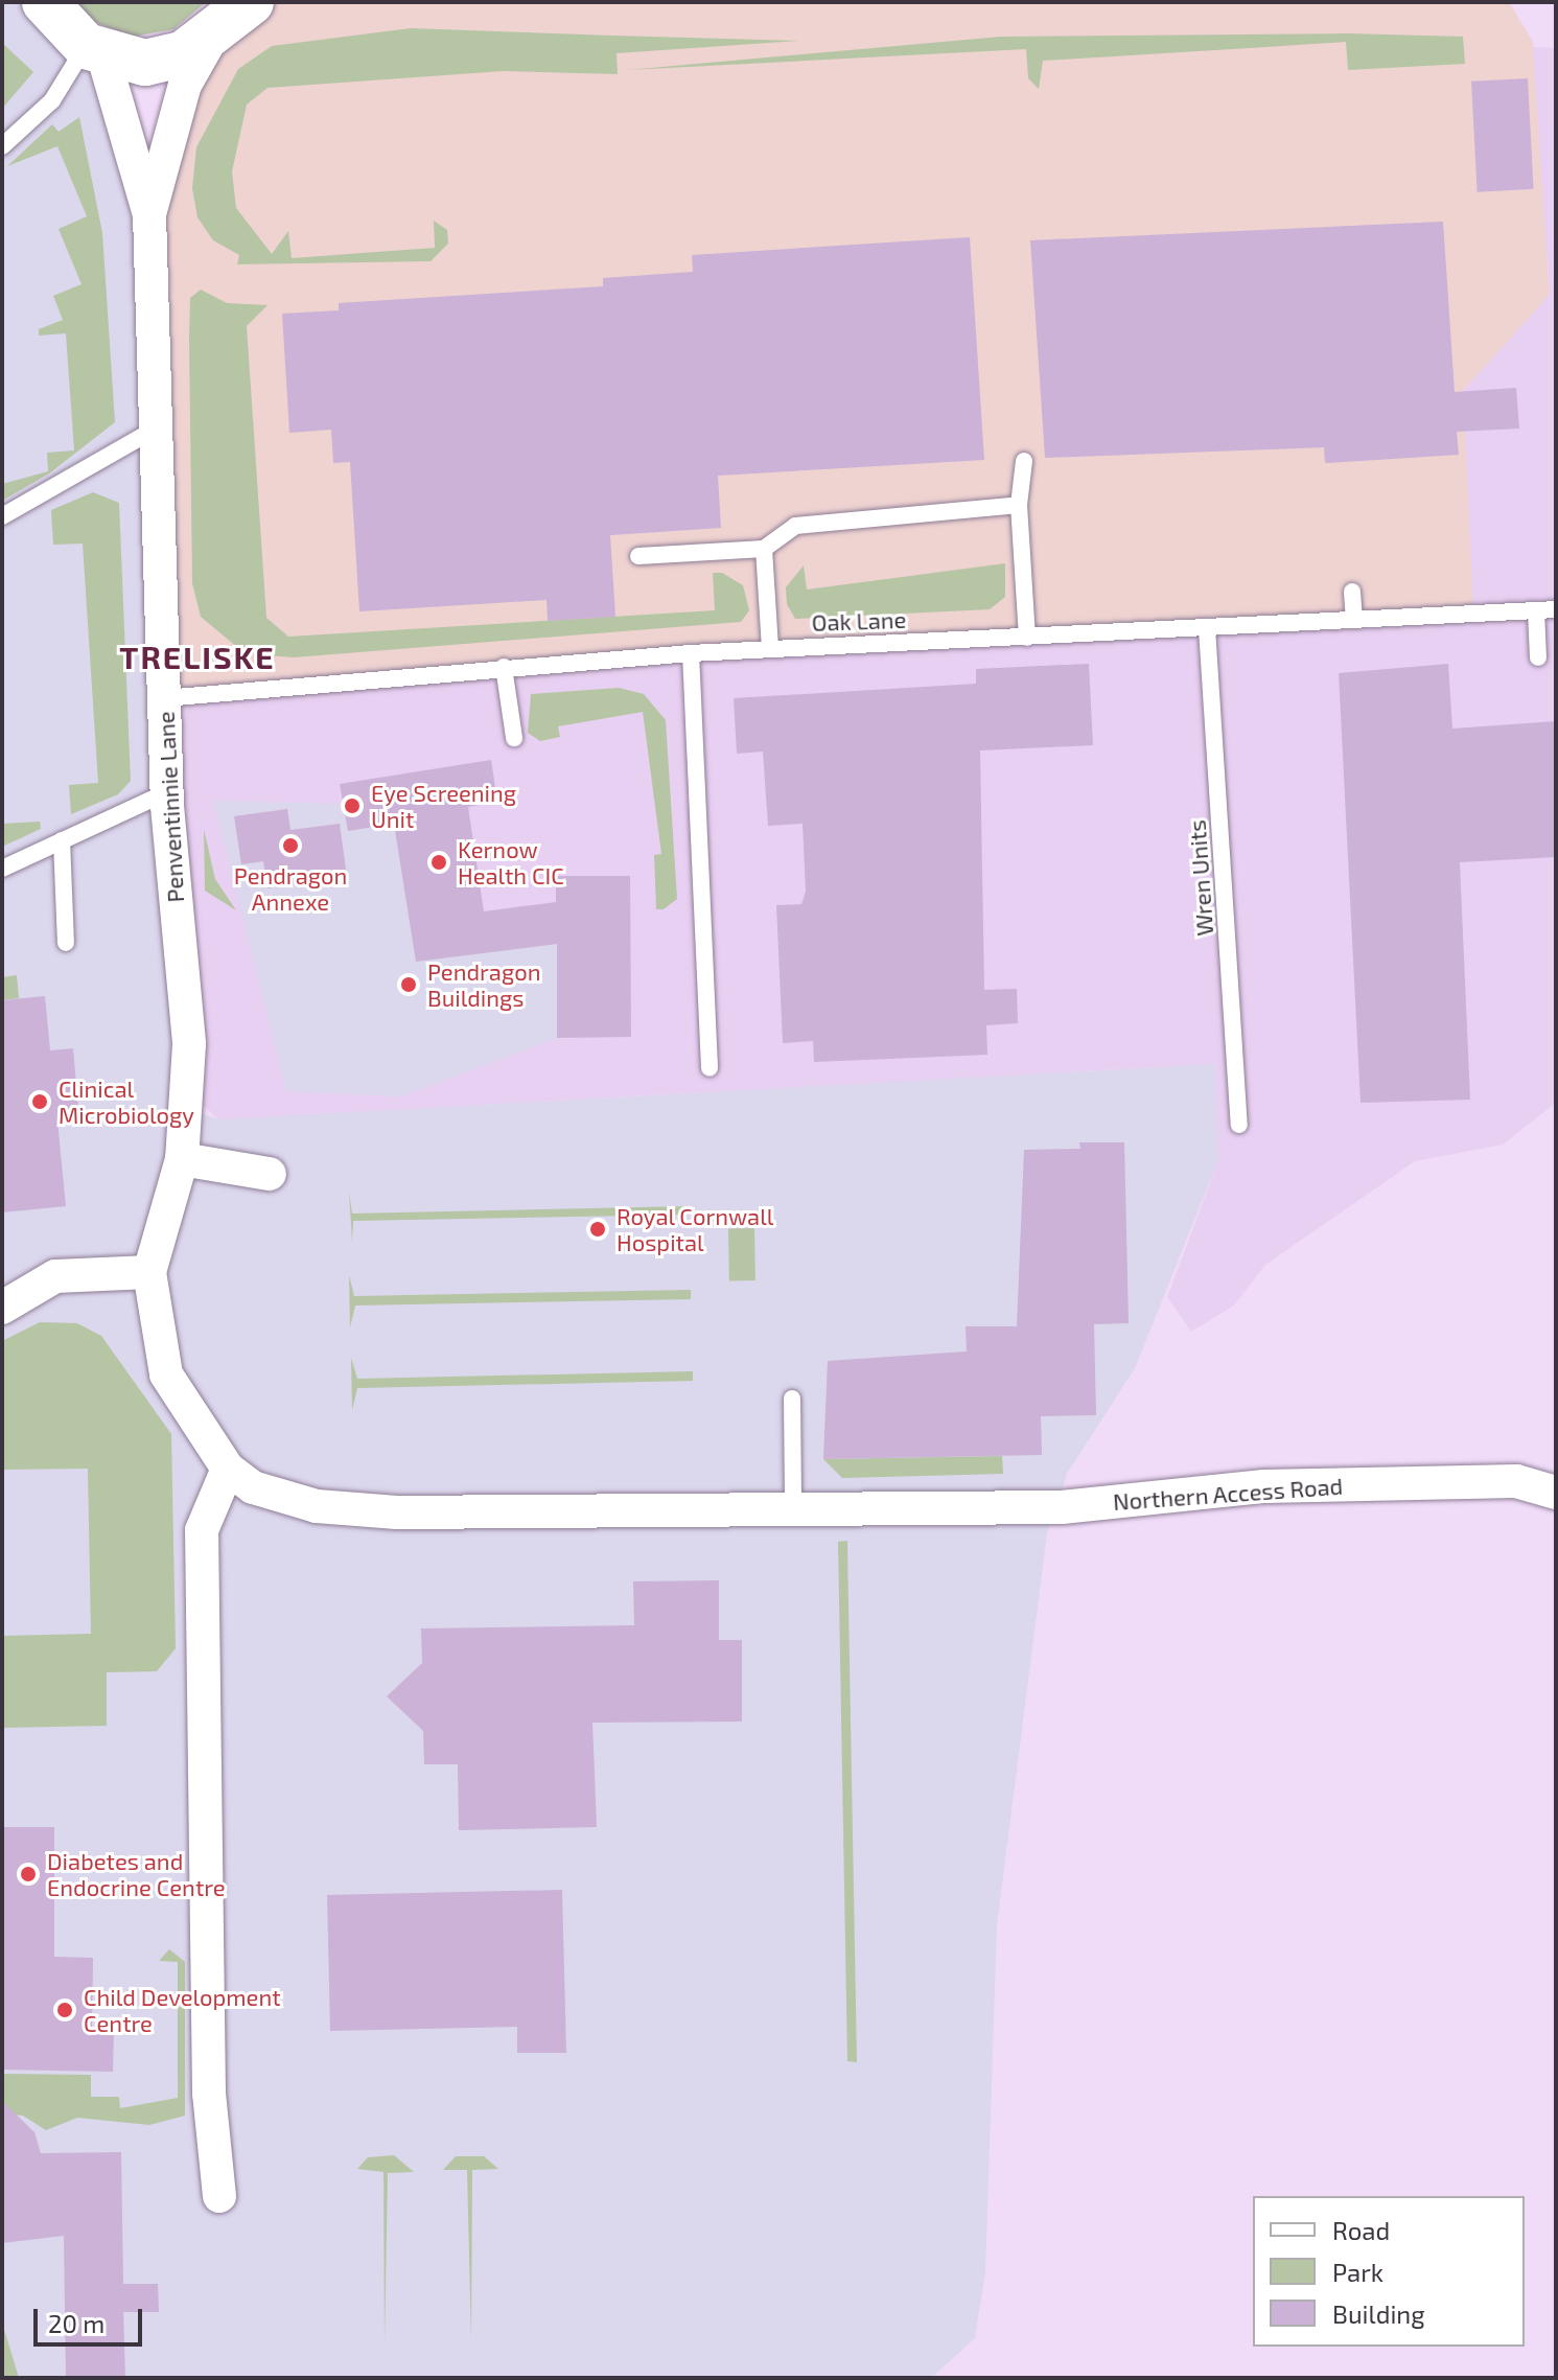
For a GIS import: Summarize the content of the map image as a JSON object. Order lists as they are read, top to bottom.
{
  "streets": {
    "street": ["Penventinnie Lane", "Northern Access Road"],
    "lane": ["Oak Lane", "Wren Units"]
  },
  "crossings": [
    ["Oak Lane", "Penventinnie Lane"],
    ["Oak Lane", "Wren Units"]
  ],
  "districts": ["TRELISKE"],
  "places": [
    "Eye Screening Unit",
    "Pendragon Annexe",
    "Kernow Health CIC",
    "Pendragon Buildings",
    "Clinical Microbiology",
    "Royal Cornwall Hospital",
    "Diabetes and Endocrine Centre",
    "Child Development Centre"
  ],
  "legend": ["Road", "Park", "Building"],
  "scale_bar": "20 m"
}
